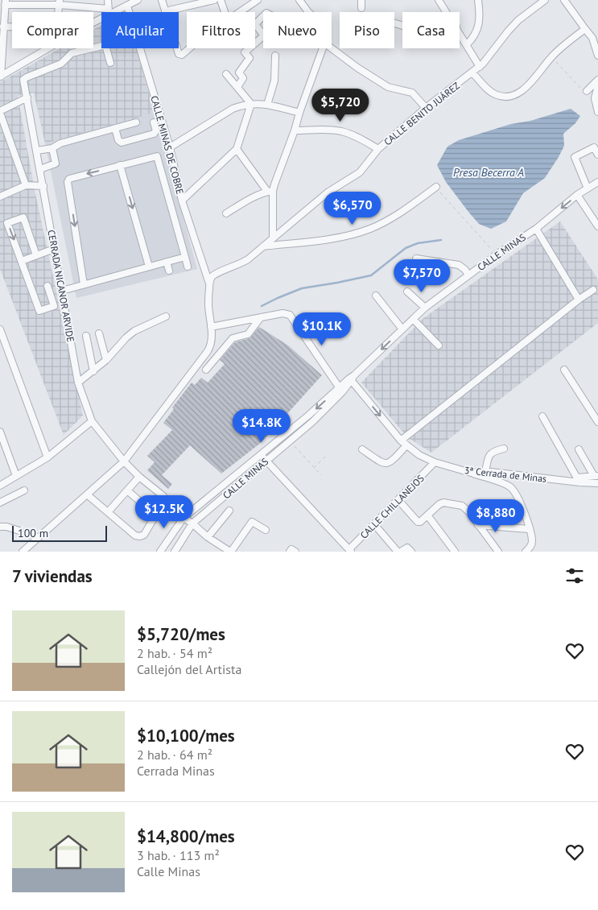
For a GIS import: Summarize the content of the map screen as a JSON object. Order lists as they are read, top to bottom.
{
  "streets": {
    "street": [
      "CALLE BENITO JUÁREZ",
      "CALLE MINAS DE COBRE",
      "CALLE MINAS",
      "CERRADA NICANOR ARVIDE",
      "3ª Cerrada de Minas",
      "CALLE CHILLANEJOS"
    ]
  },
  "crossings": [
    ["CALLE BENITO JUÁREZ", "CALLE MINAS DE COBRE"],
    ["CALLE MINAS", "3ª Cerrada de Minas"],
    ["3ª Cerrada de Minas", "CALLE CHILLANEJOS"]
  ],
  "water": ["Presa Becerra A"],
  "scale_bar": "100 m",
  "page": {
    "chip": [
      "Comprar",
      "Alquilar",
      "Filtros",
      "Nuevo",
      "Piso",
      "Casa"
    ],
    "price": [
      "$5,720",
      "$6,570",
      "$7,570",
      "$10.1K",
      "$14.8K",
      "$12.5K",
      "$8,880"
    ],
    "scale": "100 m",
    "heading": "7 viviendas",
    "list": [
      {
        "name": "$5,720/mes",
        "note": "2 hab. · 54 m² · Callejón del Artista"
      },
      {
        "name": "$10,100/mes",
        "note": "2 hab. · 64 m² · Cerrada Minas"
      },
      {
        "name": "$14,800/mes",
        "note": "3 hab. · 113 m² · Calle Minas"
      }
    ]
  }
}
